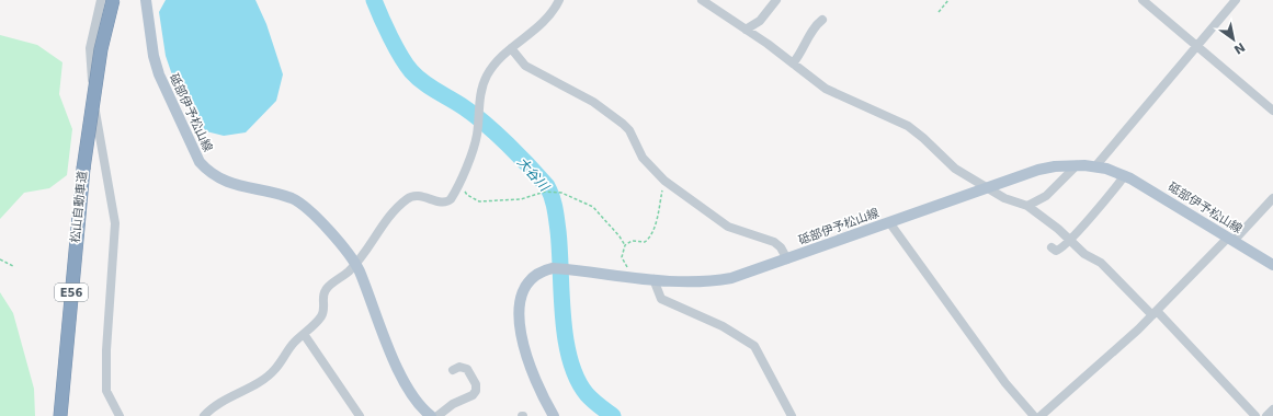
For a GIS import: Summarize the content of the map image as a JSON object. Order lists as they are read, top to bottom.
{
  "streets": {
    "highway": ["松山自動車道", "E56"],
    "main road": ["砥部伊予松山線"]
  },
  "water": ["大谷川"],
  "north": "bottom right"
}
